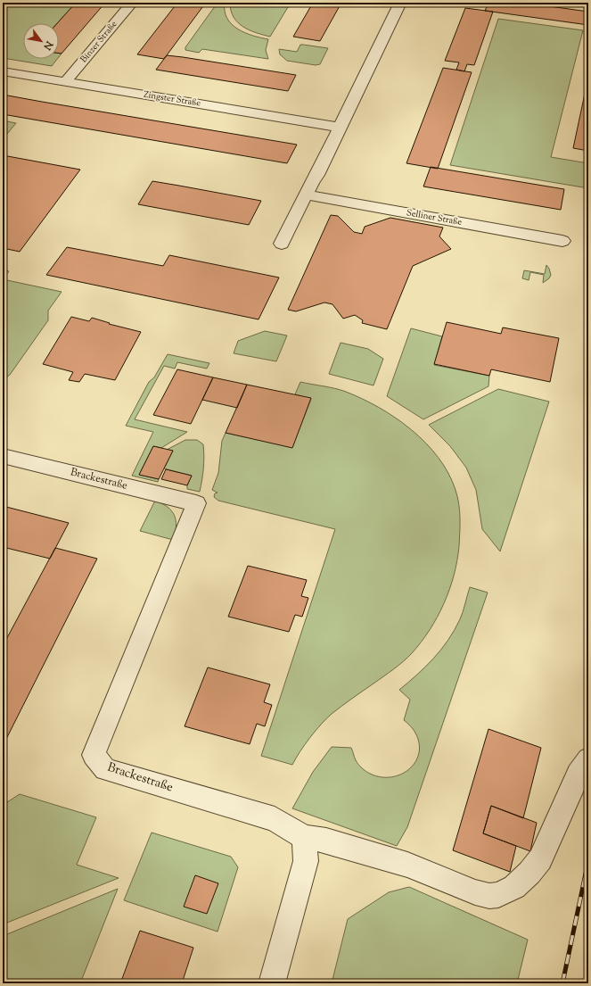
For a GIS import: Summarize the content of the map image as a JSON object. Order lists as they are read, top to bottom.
{
  "streets": {
    "street": [
      "Binzer Straße",
      "Zingster Straße",
      "Selliner Straße",
      "Brackestraße"
    ]
  },
  "crossings": [
    ["Binzer Straße", "Zingster Straße"]
  ],
  "north": "bottom right"
}
